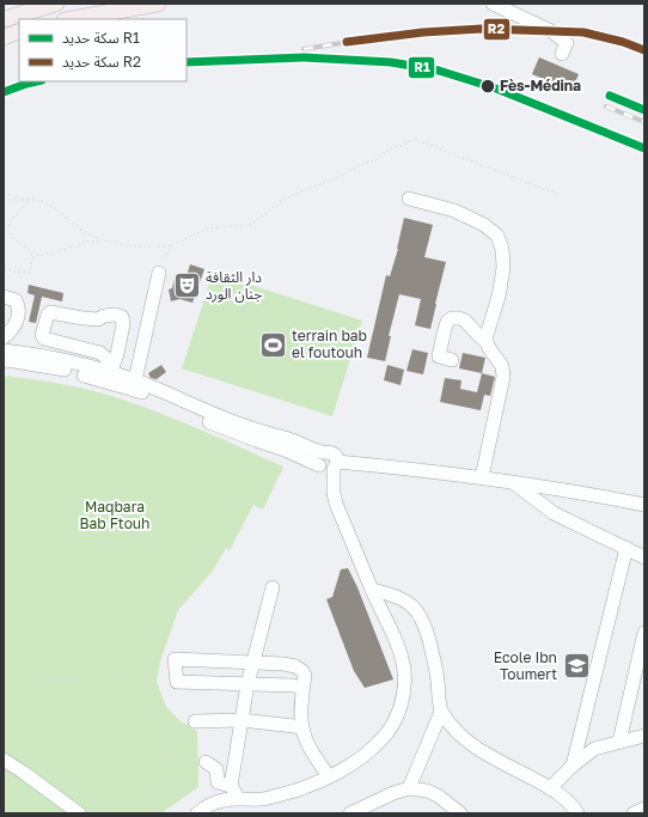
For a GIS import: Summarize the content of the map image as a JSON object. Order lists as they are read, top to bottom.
{
  "parks": ["Maqbara Bab Ftouh"],
  "places": {
    "other": ["Fès-Médina"],
    "theatre": ["دار الثقافة جنان الورد"],
    "sports": ["terrain bab el foutouh"],
    "school or university": ["Ecole Ibn Toumert"]
  },
  "lines": ["rail line R2", "rail line R1"],
  "legend": ["سكة حديد R1", "سكة حديد R2"]
}
